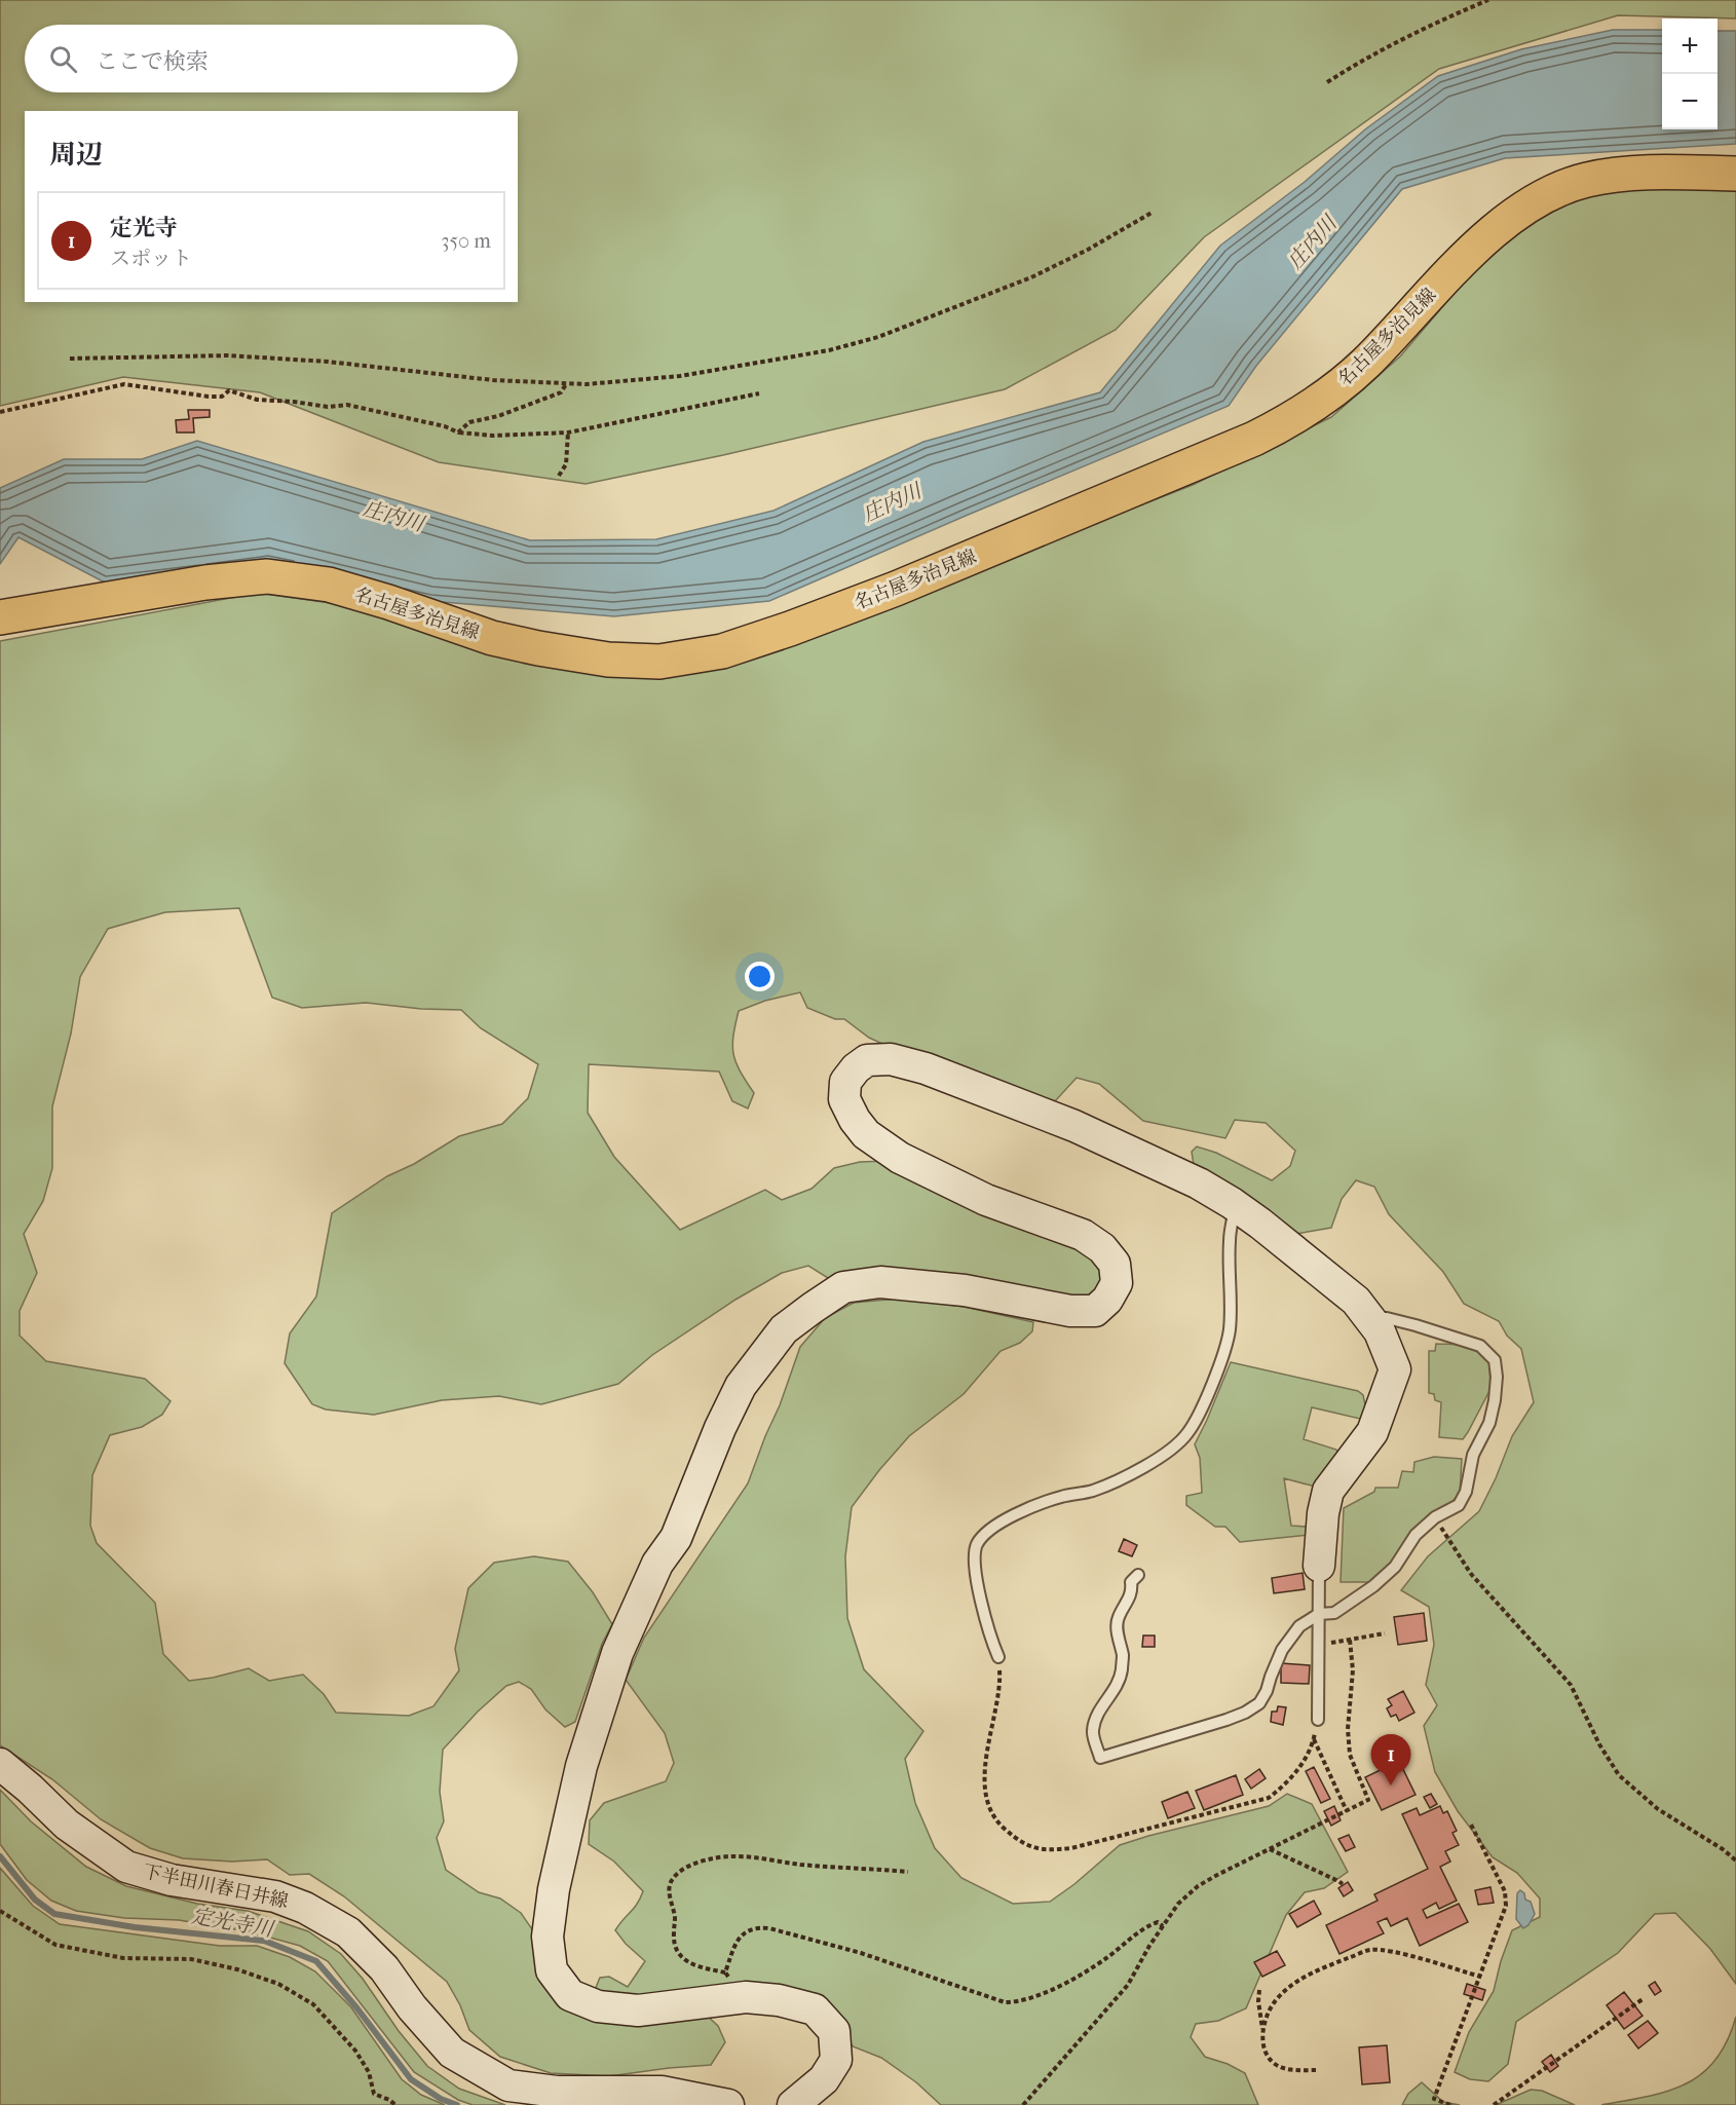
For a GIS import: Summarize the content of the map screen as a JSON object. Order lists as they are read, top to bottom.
{
  "streets": {
    "main road": ["名古屋多治見線"],
    "street": ["下半田川春日井線"]
  },
  "water": ["庄内川", "定光寺川"],
  "page": {
    "map_buttons": ["+", "−"],
    "search": "ここで検索",
    "heading": "周辺",
    "list": [
      {
        "mark": "1",
        "name": "定光寺",
        "note": "スポット",
        "value": "350 m"
      }
    ],
    "pins": "1"
  }
}
